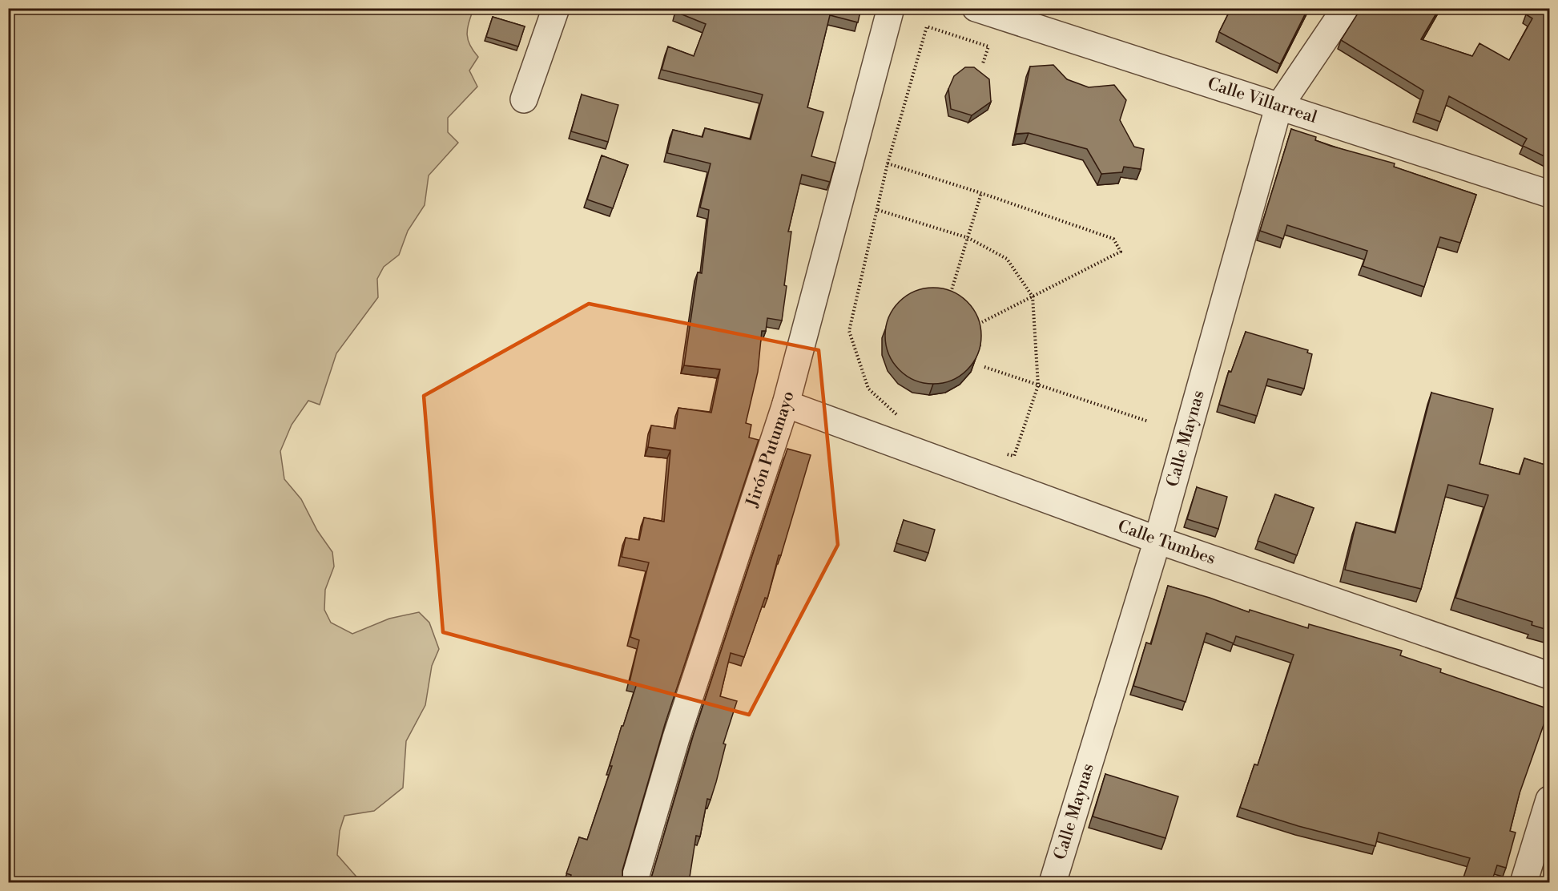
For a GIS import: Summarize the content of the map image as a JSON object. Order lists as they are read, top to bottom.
{
  "streets": {
    "street": [
      "Calle Villarreal",
      "Calle Maynas",
      "Jirón Putumayo",
      "Calle Tumbes"
    ]
  },
  "crossings": [
    ["Calle Villarreal", "Calle Maynas"],
    ["Calle Maynas", "Calle Tumbes"],
    ["Jirón Putumayo", "Calle Tumbes"]
  ]
}
